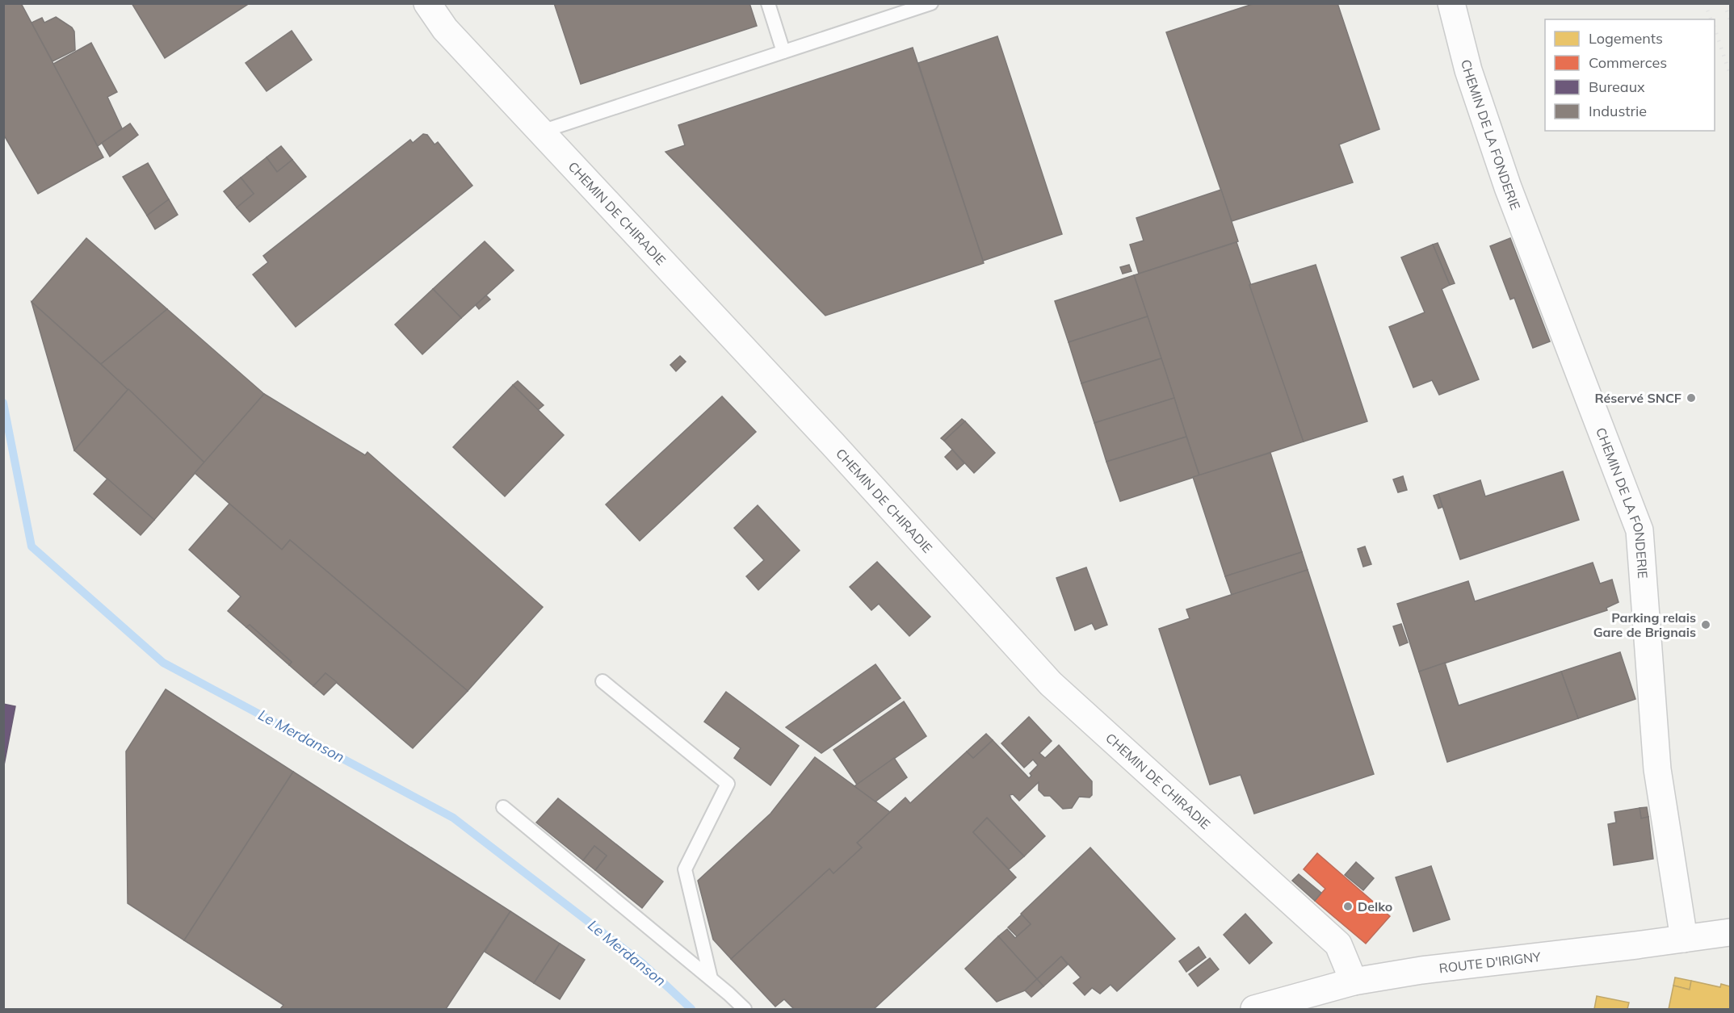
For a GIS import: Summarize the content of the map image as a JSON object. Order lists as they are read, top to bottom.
{
  "streets": {
    "street": ["CHEMIN DE LA FONDERIE", "CHEMIN DE CHIRADIE", "ROUTE D'IRIGNY"]
  },
  "crossings": [
    ["CHEMIN DE LA FONDERIE", "ROUTE D'IRIGNY"],
    ["CHEMIN DE CHIRADIE", "ROUTE D'IRIGNY"]
  ],
  "water": ["Le Merdanson"],
  "places": ["Réservé SNCF", "Parking relais Gare de Brignais", "Delko"],
  "legend": [
    "Logements",
    "Commerces",
    "Bureaux",
    "Industrie"
  ]
}
